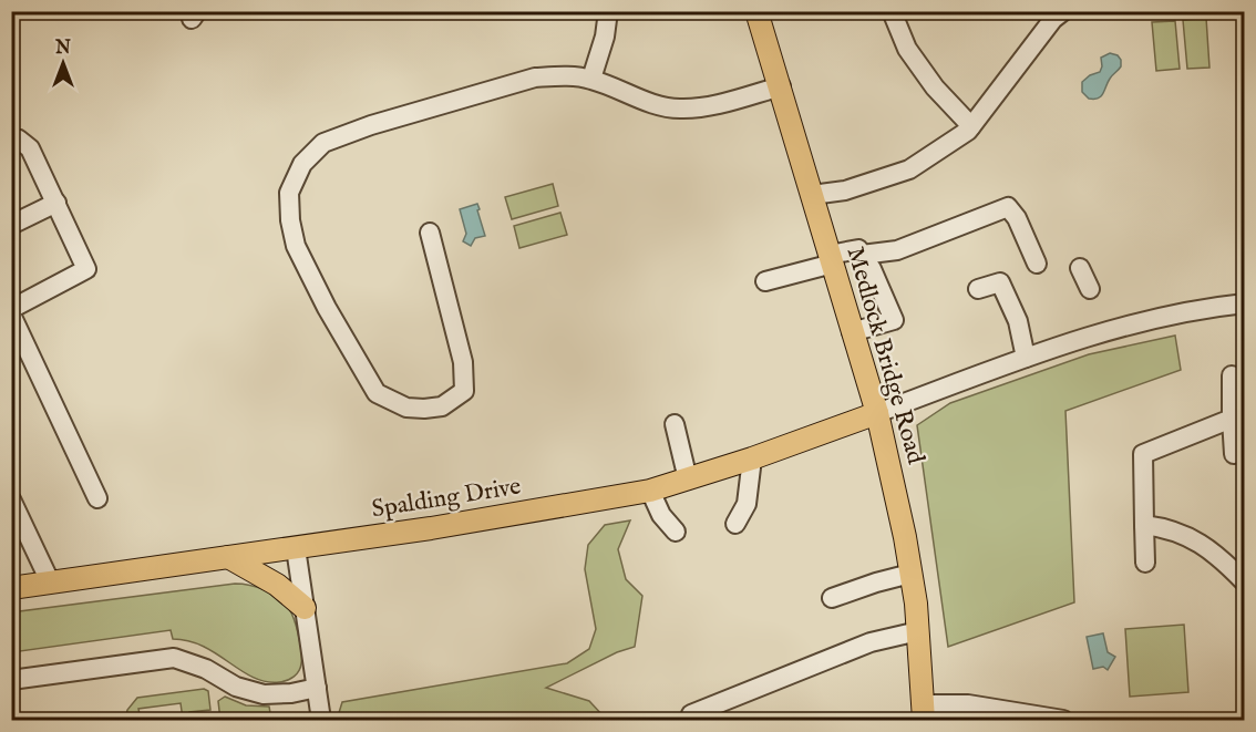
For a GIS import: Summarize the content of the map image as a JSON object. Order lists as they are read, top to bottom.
{
  "streets": {
    "main road": ["Medlock Bridge Road", "Spalding Drive"]
  },
  "crossings": [
    ["Medlock Bridge Road", "Spalding Drive"]
  ],
  "north": "top"
}
